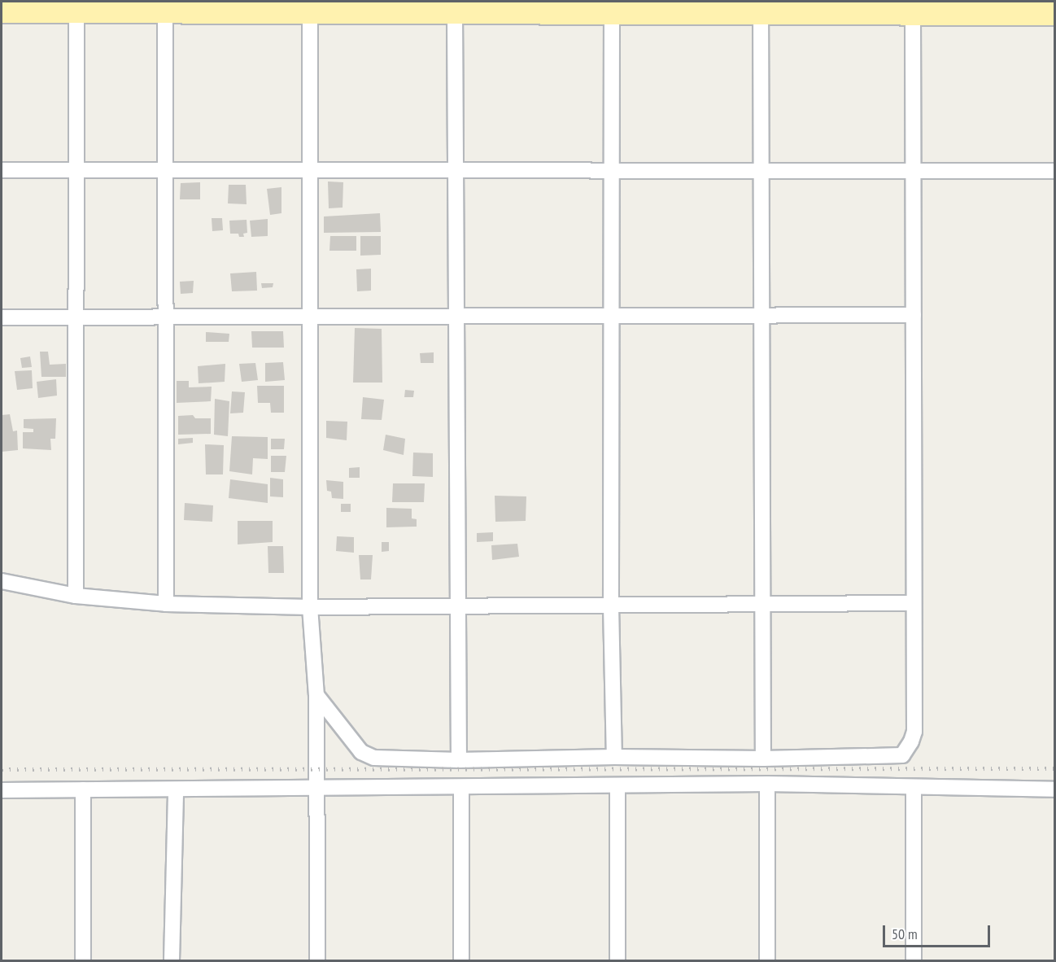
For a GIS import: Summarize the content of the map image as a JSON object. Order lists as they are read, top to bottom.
{
  "scale_bar": "50 m"
}
